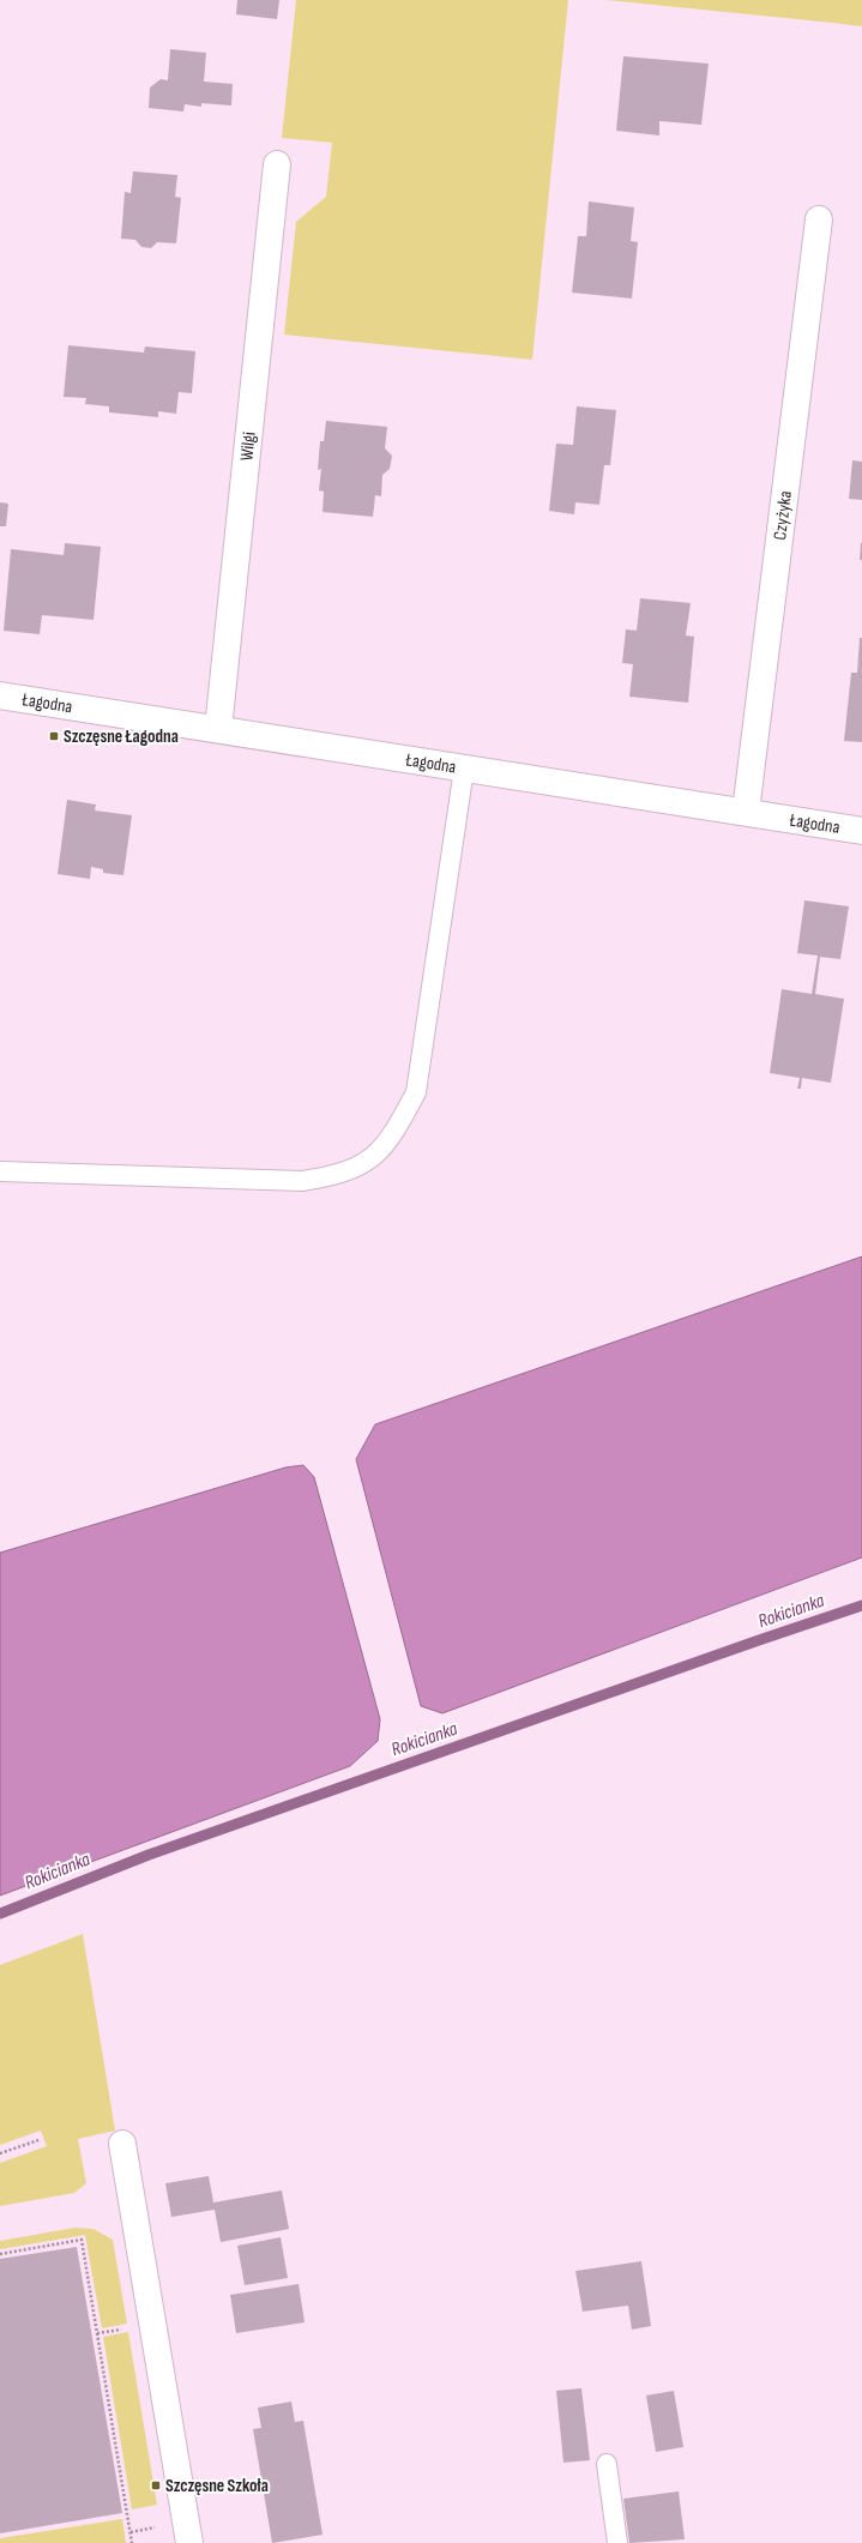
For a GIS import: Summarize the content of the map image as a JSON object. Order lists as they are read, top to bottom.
{
  "streets": {
    "street": ["Wilgi", "Czyżyka", "Łagodna"]
  },
  "crossings": [
    ["Wilgi", "Łagodna"],
    ["Czyżyka", "Łagodna"]
  ],
  "water": ["Rokicianka"],
  "places": {
    "transit": ["Szczęsne Łagodna", "Szczęsne Szkoła"]
  }
}
